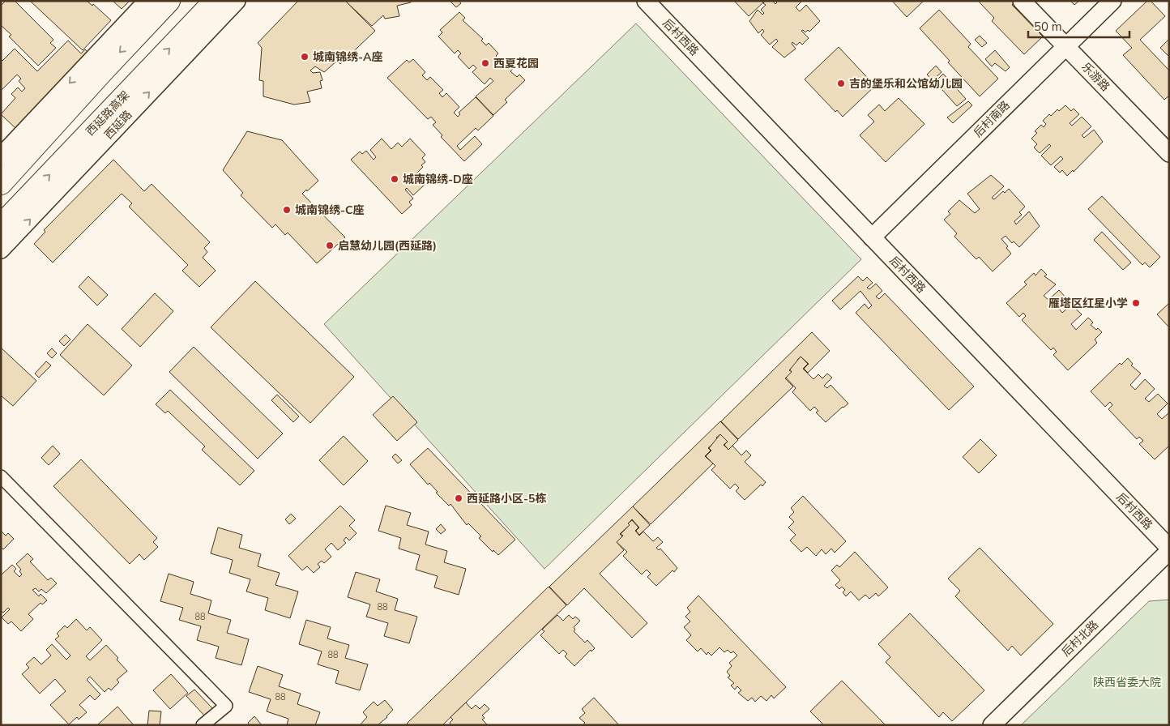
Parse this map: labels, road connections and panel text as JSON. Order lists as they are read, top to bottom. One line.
{"streets":{"highway":["西延路高架"],"street":["后村西路","乐游路","后村南路","西延路","后村北路"]},"crossings":[["后村西路","后村南路"],["乐游路","后村南路"]],"parks":["陕西省委大院"],"places":["城南锦绣-A座","西夏花园","吉的堡乐和公馆幼儿园","城南锦绣-D座","城南锦绣-C座","启慧幼儿园(西延路)","雁塔区红星小学","西延路小区-5栋"],"house_numbers":["88","88","88","88"],"scale_bar":"50 m"}
